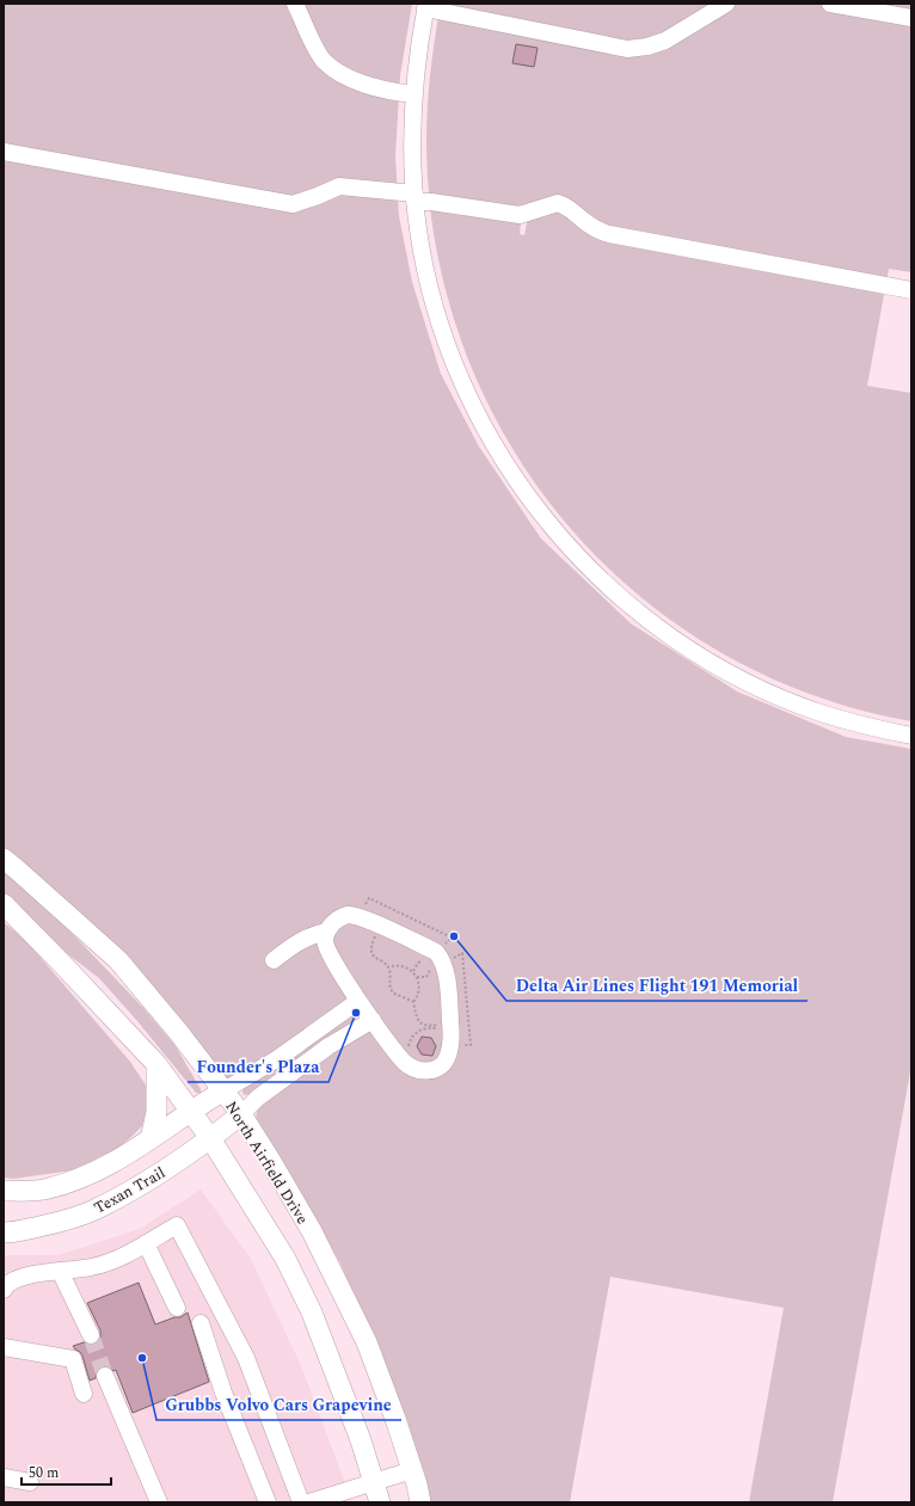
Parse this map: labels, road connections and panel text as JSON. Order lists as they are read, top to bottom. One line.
{"streets":{"main road":["North Airfield Drive","Texan Trail"]},"crossings":[["North Airfield Drive","Texan Trail"]],"places":["Delta Air Lines Flight 191 Memorial","Founder's Plaza","Grubbs Volvo Cars Grapevine"],"scale_bar":"50 m"}
